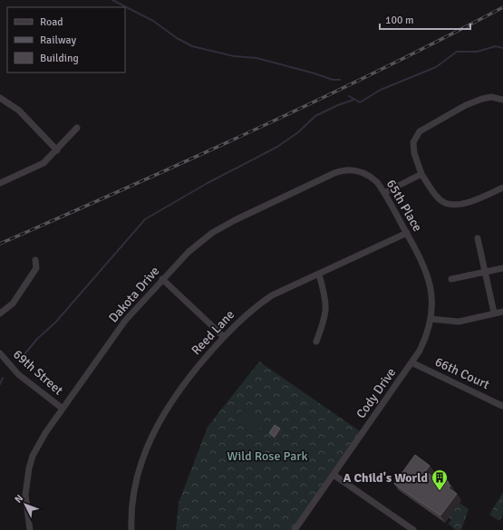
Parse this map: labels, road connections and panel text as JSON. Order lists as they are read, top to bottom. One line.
{"streets":{"street":["65th Place","Dakota Drive","Reed Lane","69th Street","66th Court","Cody Drive"]},"crossings":[["65th Place","Dakota Drive"],["65th Place","Reed Lane"],["65th Place","Cody Drive"],["Dakota Drive","69th Street"],["66th Court","Cody Drive"]],"parks":["Wild Rose Park"],"places":{"building":["A Child's World"]},"legend":["Road","Railway","Building"],"scale_bar":"100 m","north":"top left"}
